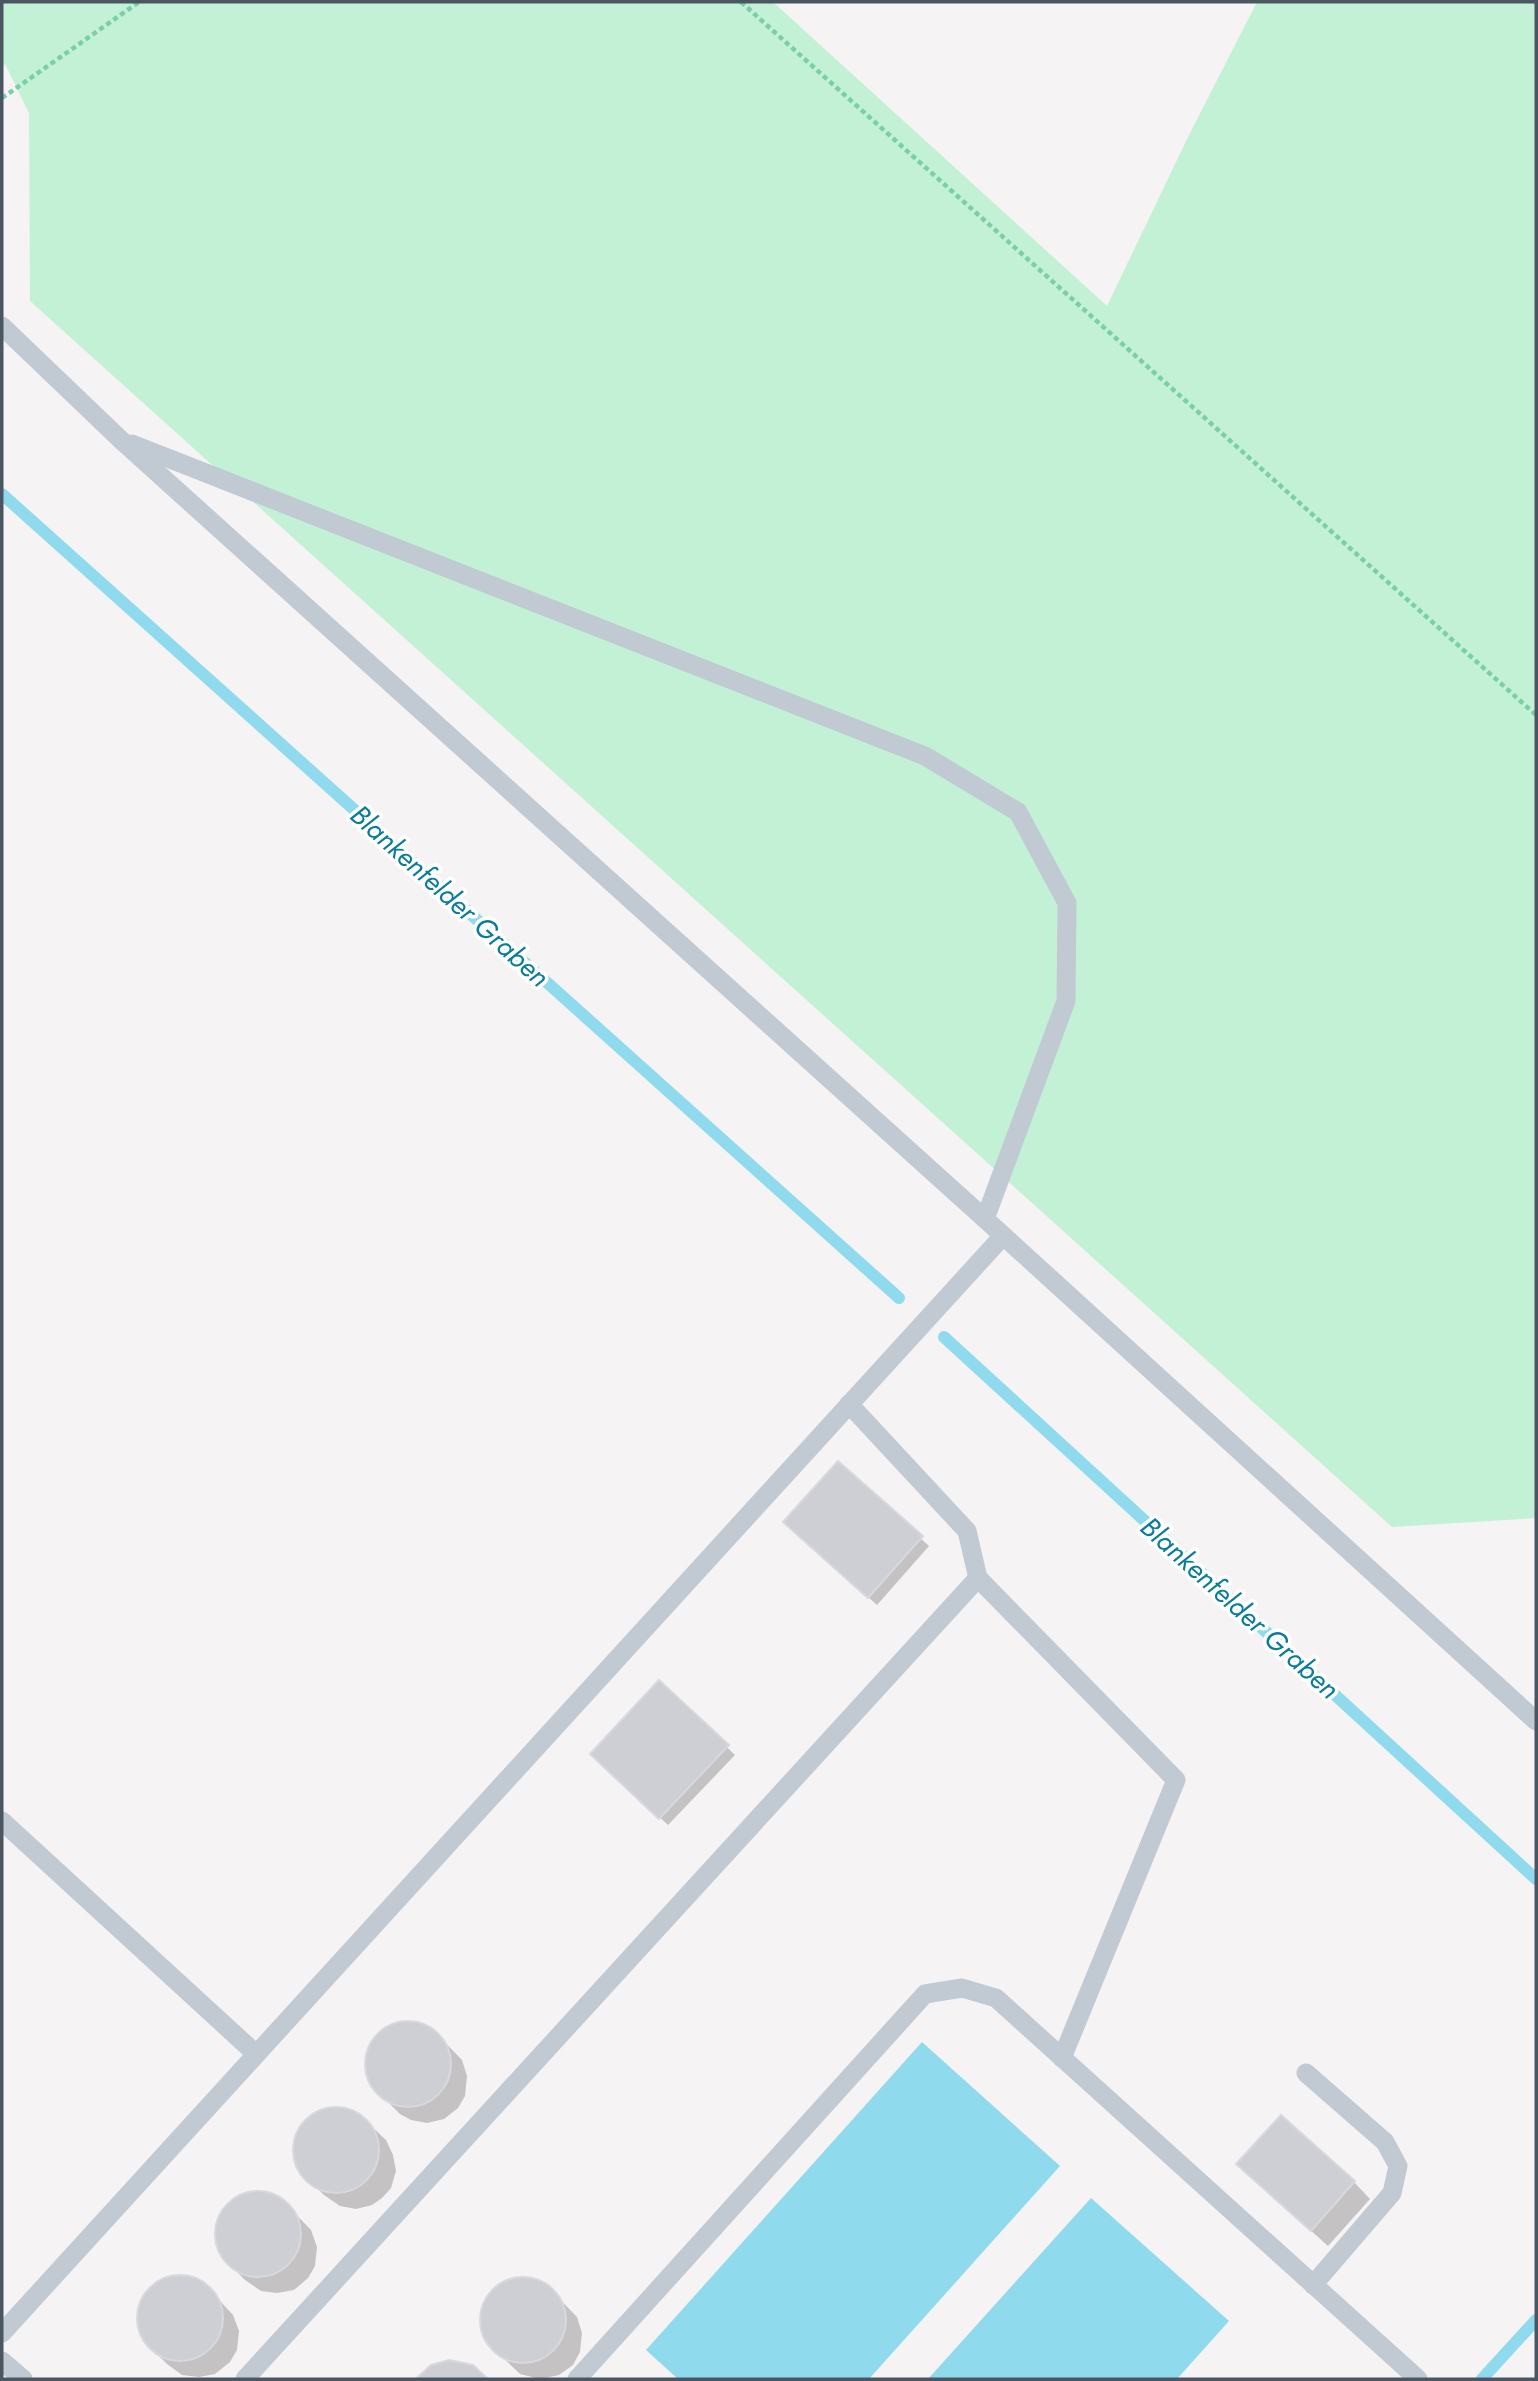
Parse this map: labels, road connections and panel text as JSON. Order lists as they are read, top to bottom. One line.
{"water":["Blankenfelder Graben"]}
